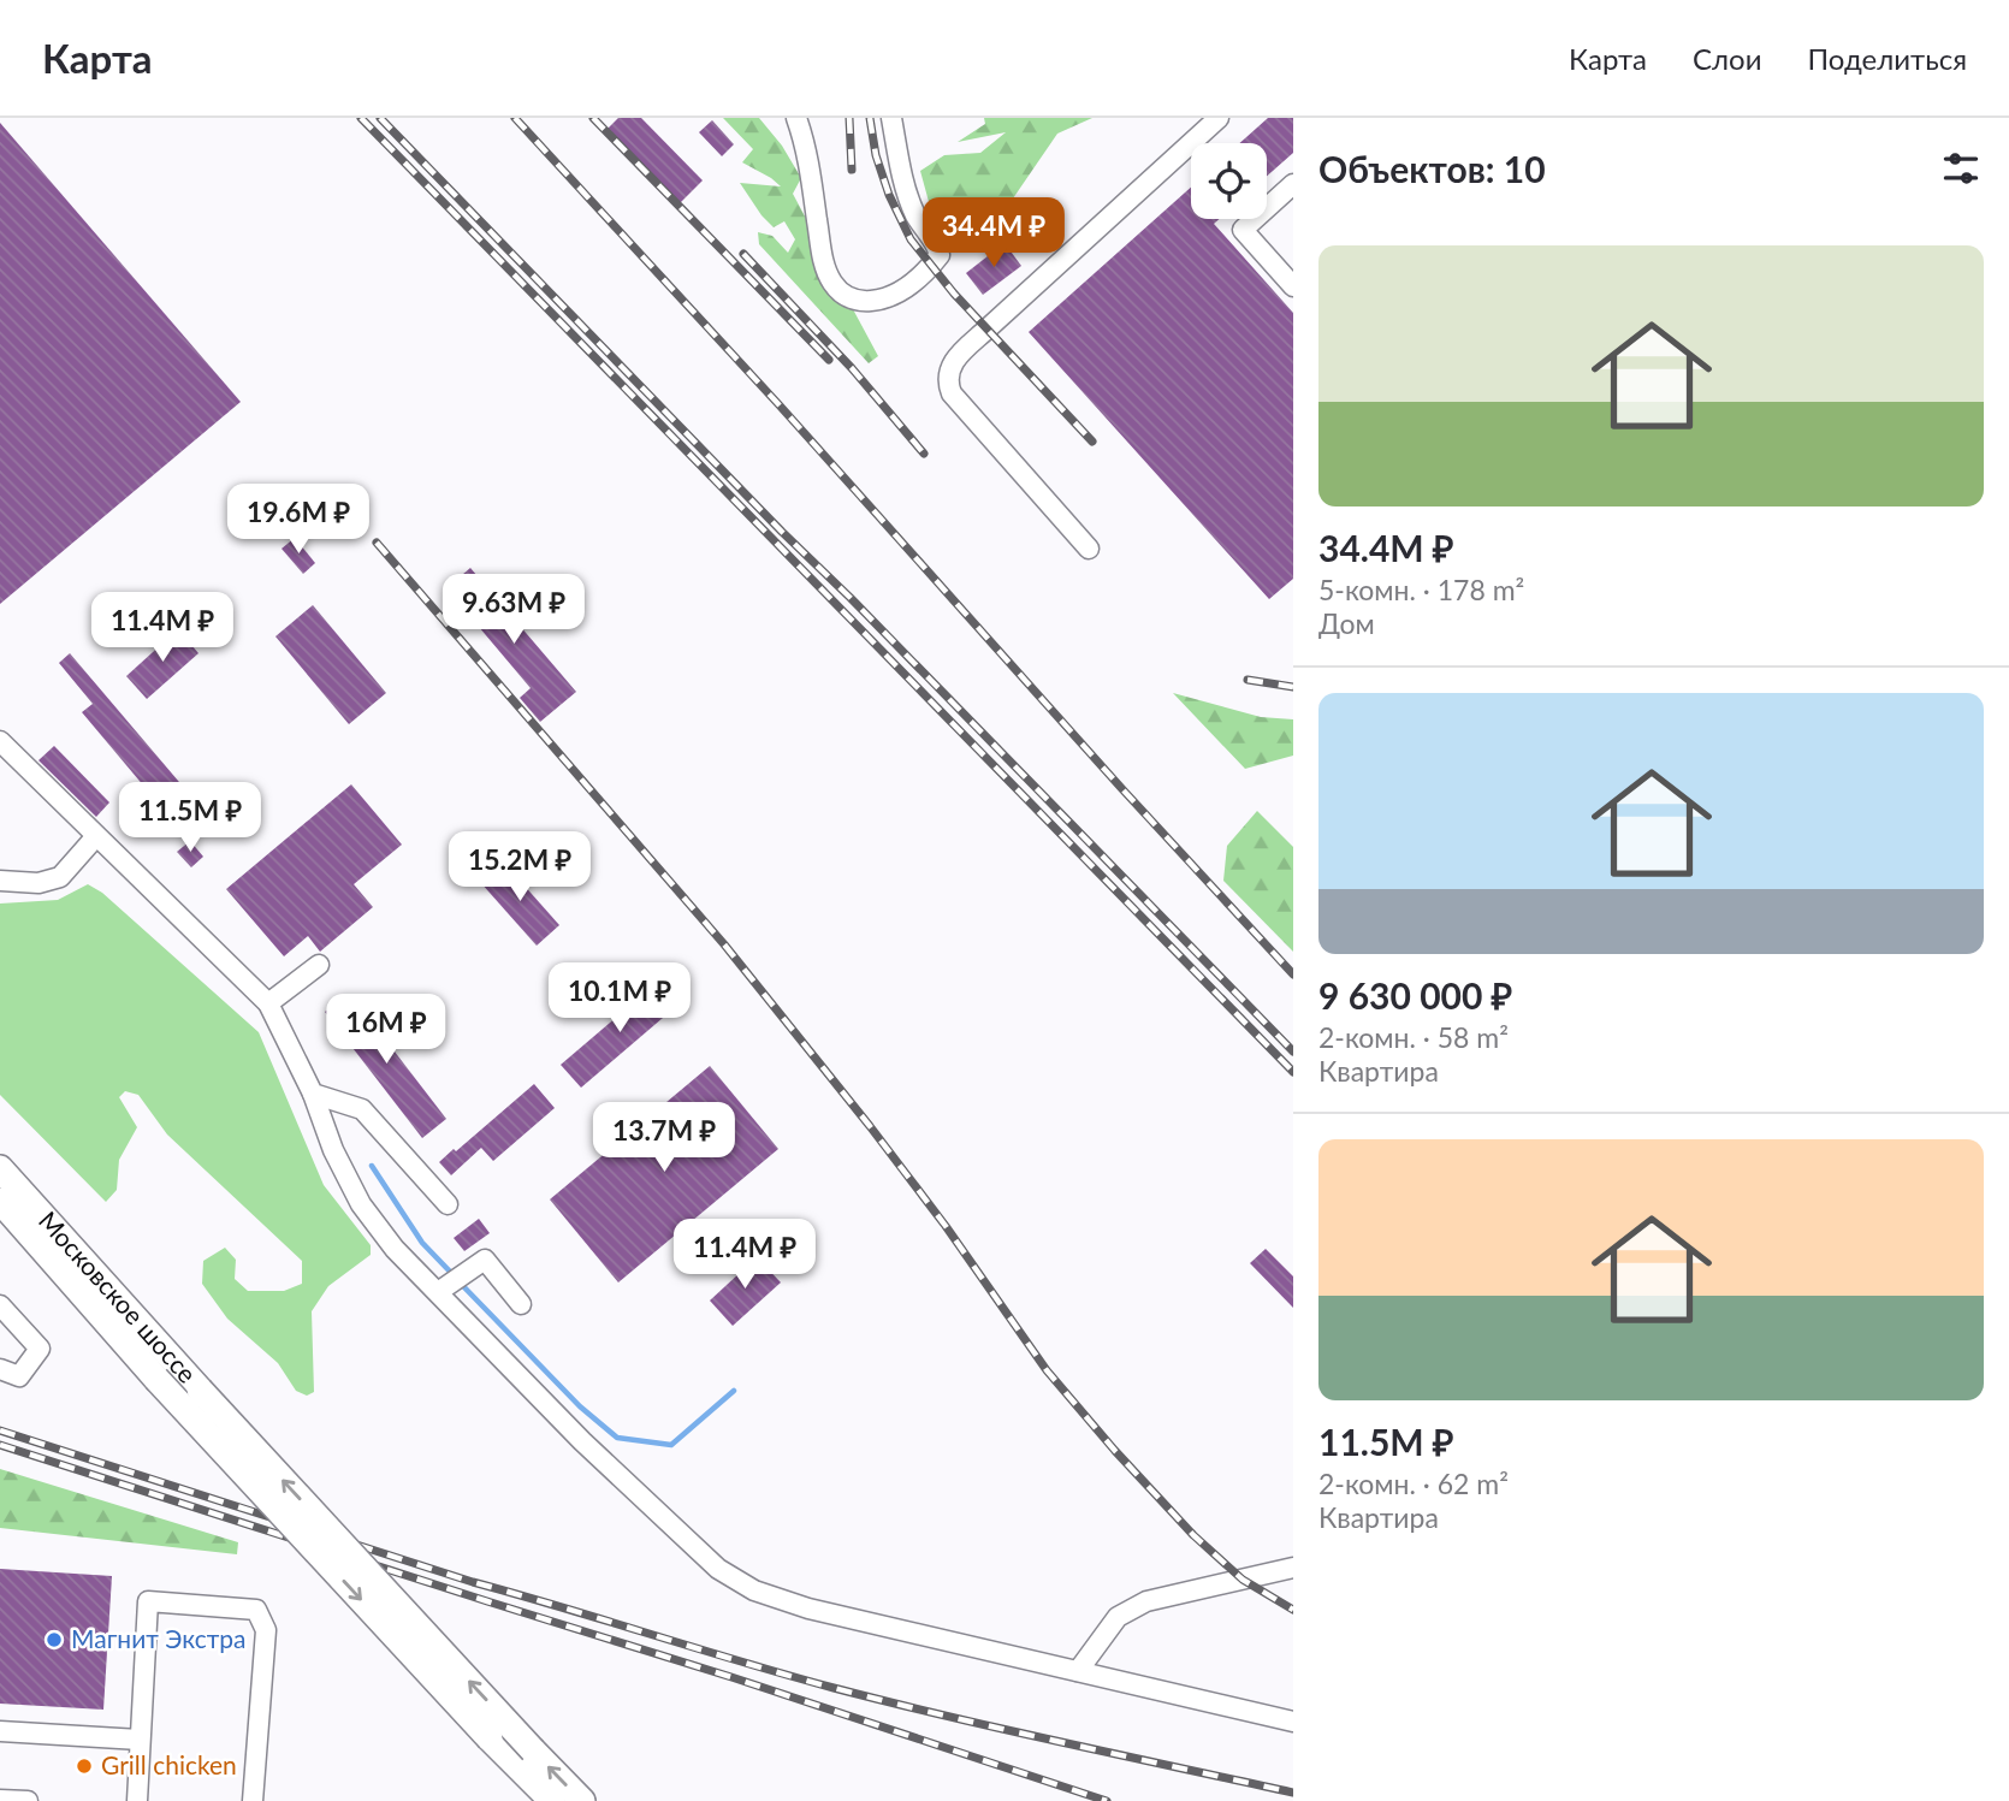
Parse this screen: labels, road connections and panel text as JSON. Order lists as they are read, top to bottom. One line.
{"streets":{"main road":["Московское шоссе"]},"places":["Магнит Экстра","Grill chicken"],"page":{"header":"Карта","nav":["Карта","Слои","Поделиться"],"heading":"Объектов: 10","price":["34.4M ₽","19.6M ₽","9.63M ₽","11.4M ₽","11.5M ₽","15.2M ₽","10.1M ₽","16M ₽","13.7M ₽","11.4M ₽"],"list":[{"name":"34.4M ₽","note":"5-комн. · 178 m² · Дом"},{"name":"9 630 000 ₽","note":"2-комн. · 58 m² · Квартира"},{"name":"11.5M ₽","note":"2-комн. · 62 m² · Квартира"}]}}
